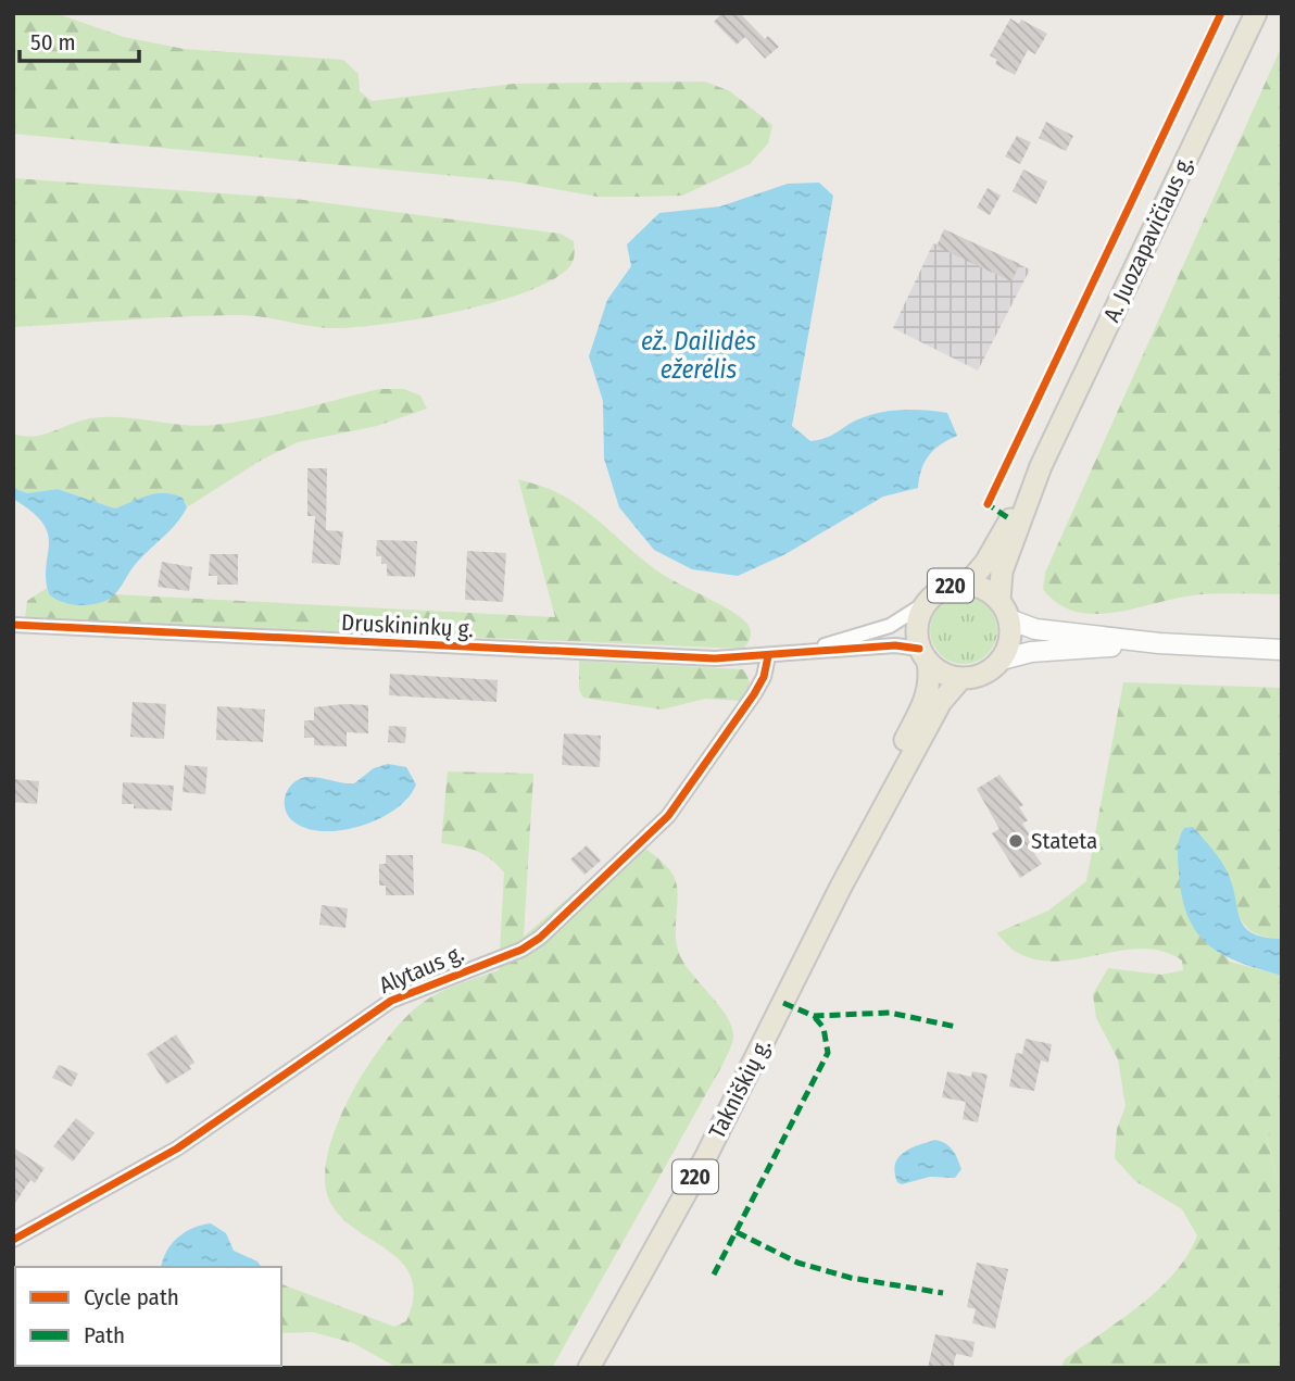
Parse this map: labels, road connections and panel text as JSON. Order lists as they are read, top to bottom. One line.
{"streets":{"main road":["A. Juozapavičiaus g.","220","Takniškių g."],"street":["Druskininkų g.","Alytaus g."]},"crossings":[["A. Juozapavičiaus g.","220"],["220","Takniškių g."],["Druskininkų g.","Alytaus g."]],"water":["ež. Dailidės ežerėlis"],"places":["Stateta"],"legend":["Cycle path","Path"],"scale_bar":"50 m"}
